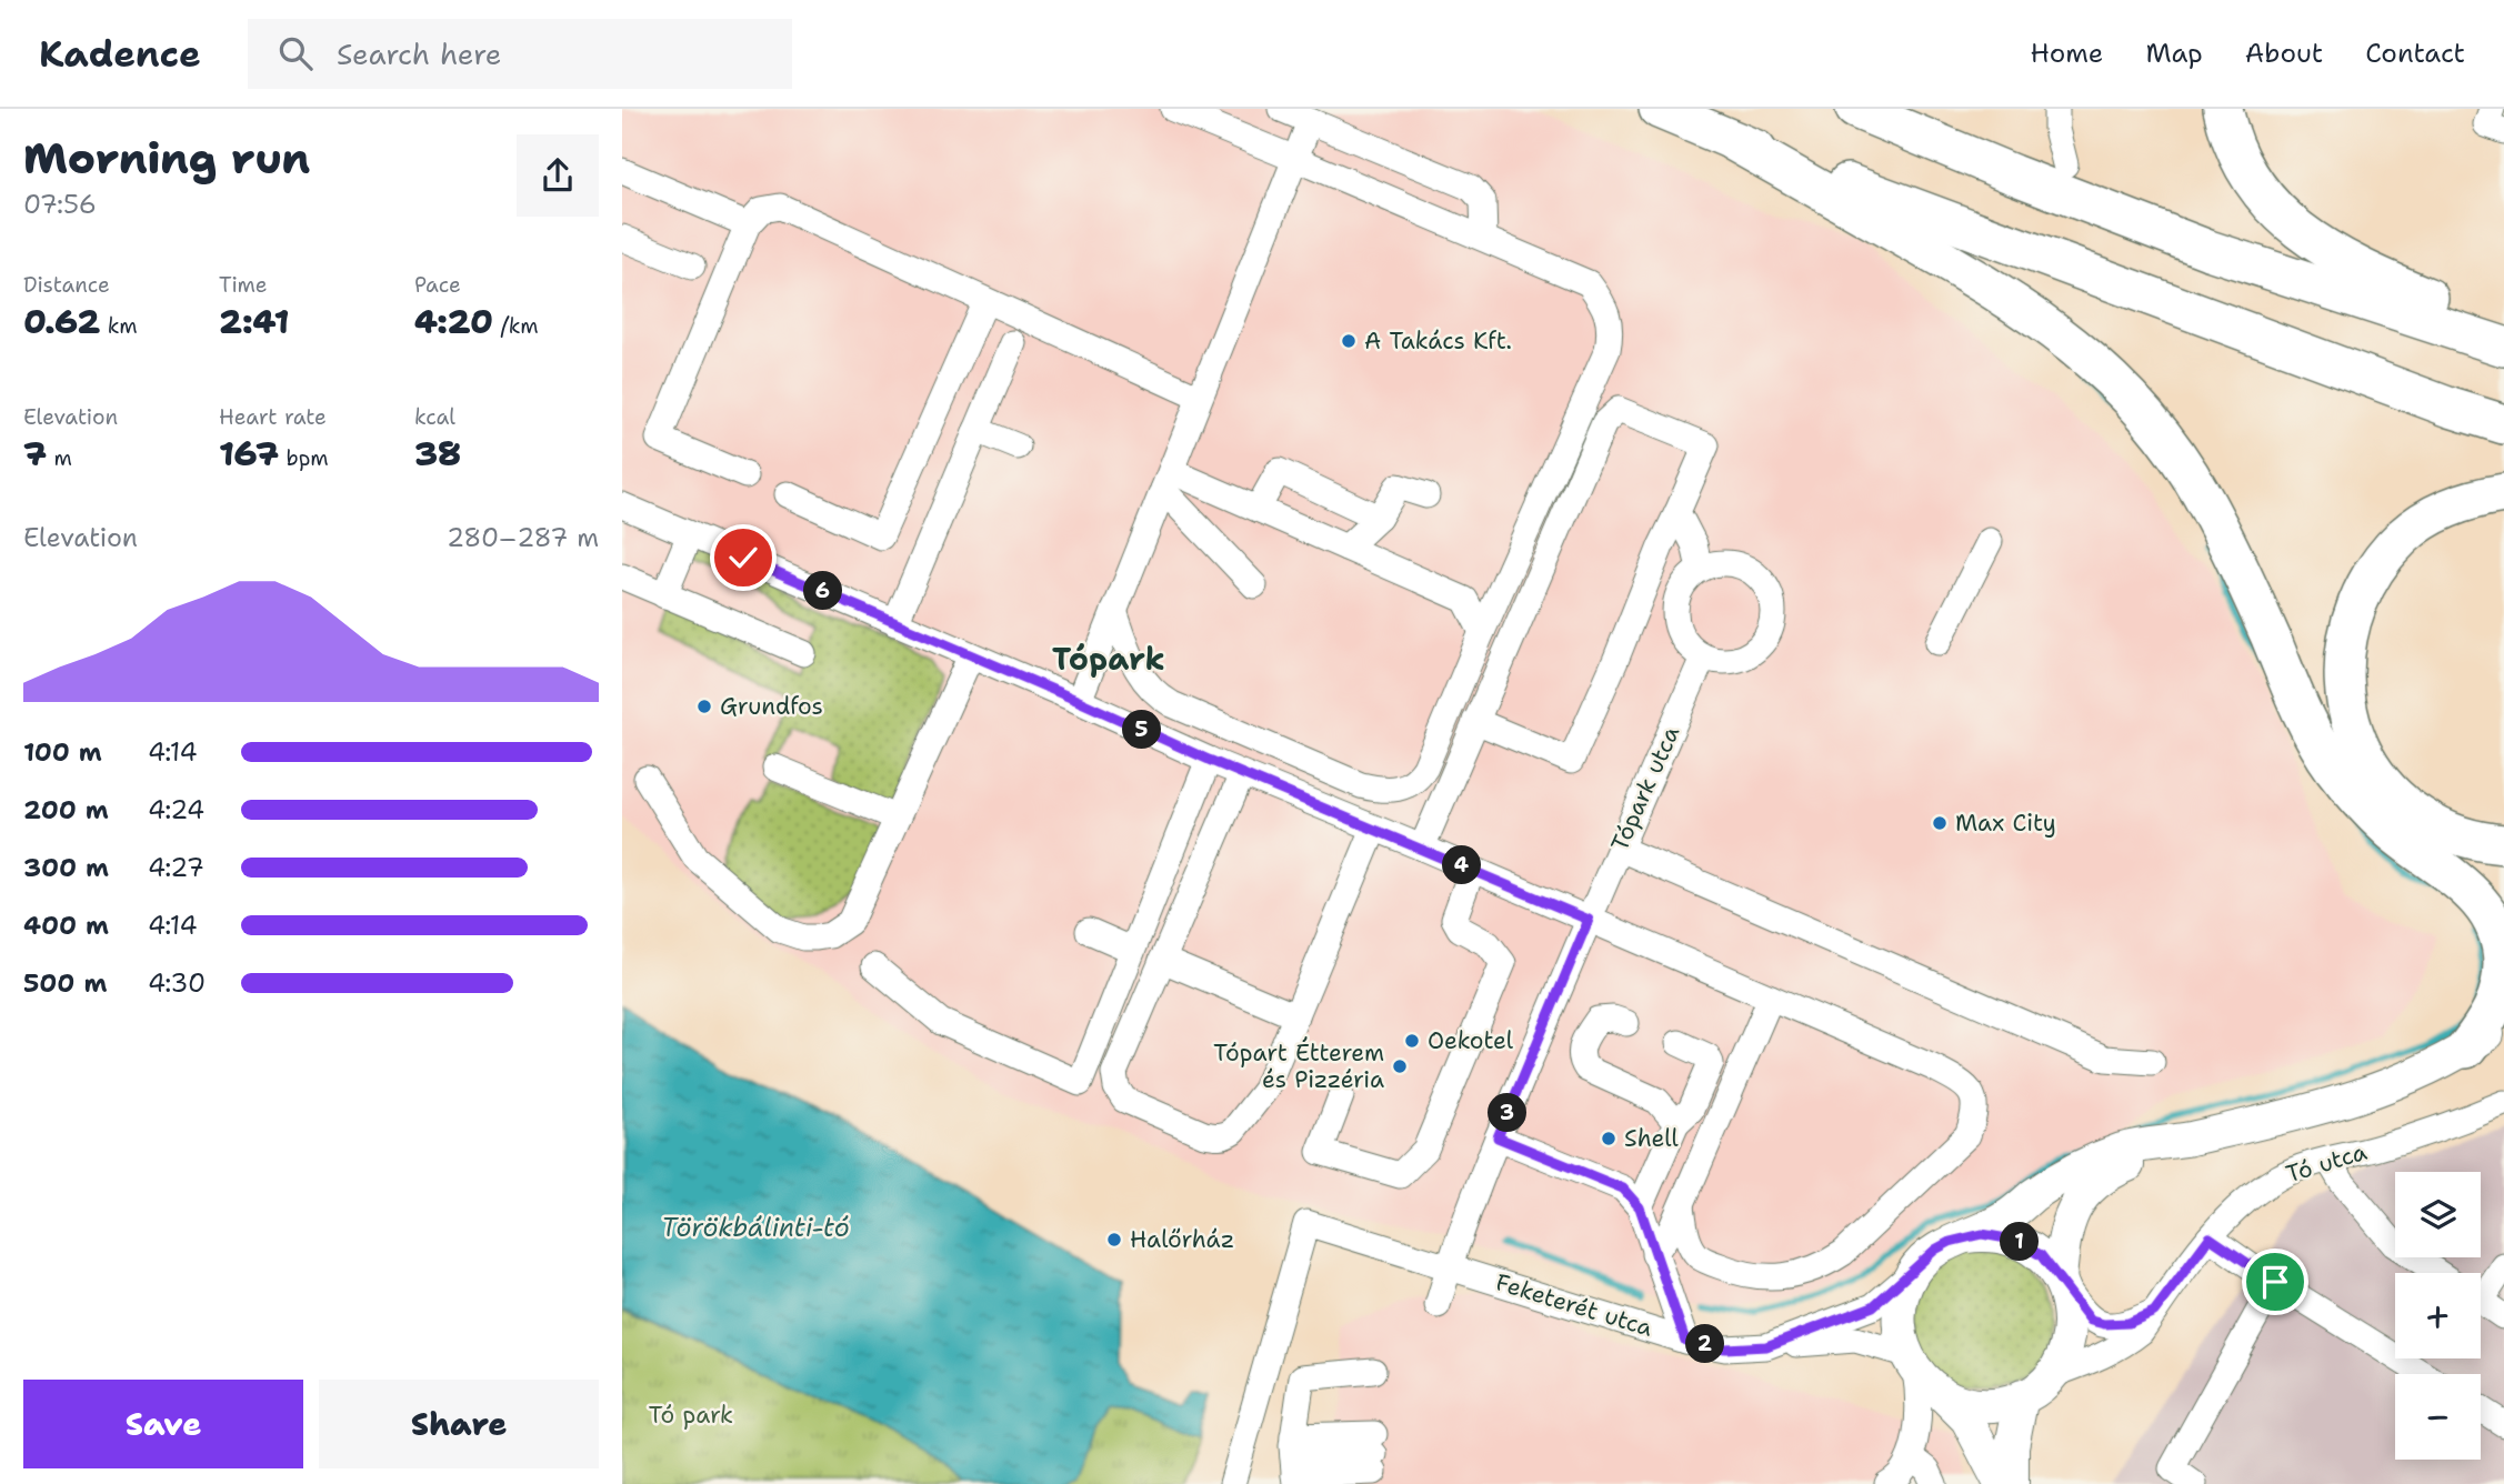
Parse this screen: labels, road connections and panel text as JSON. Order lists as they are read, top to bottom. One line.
{"streets":{"street":["Tópark utca","Tó utca","Feketerét utca"]},"crossings":[["Tópark utca","Feketerét utca"],["Tó utca","Feketerét utca"]],"districts":["Tópark"],"water":["Törökbálinti-tó"],"parks":["Tó park"],"places":["A Takács Kft.","Grundfos","Max City","Oekotel","Tópart Étterem és Pizzéria","Shell","Halőrház"],"page":{"header":"Kadence","search":"Search here","nav":["Home","Map","About","Contact"],"heading":["Morning run","07:56"],"stats":[["Distance","0.62 km"],["Time","2:41"],["Pace","4:20 /km"],["Elevation","7 m"],["Heart rate","167 bpm"],["kcal","38"]],"chart":["Elevation","280–287 m"],"pins":["6","5","4","3","1","2"],"list":[{"name":"100 m","note":"4:14"},{"name":"200 m","note":"4:24"},{"name":"300 m","note":"4:27"},{"name":"400 m","note":"4:14"},{"name":"500 m","note":"4:30"}],"map_buttons":["+","−"],"buttons":["Save","Share"]}}
